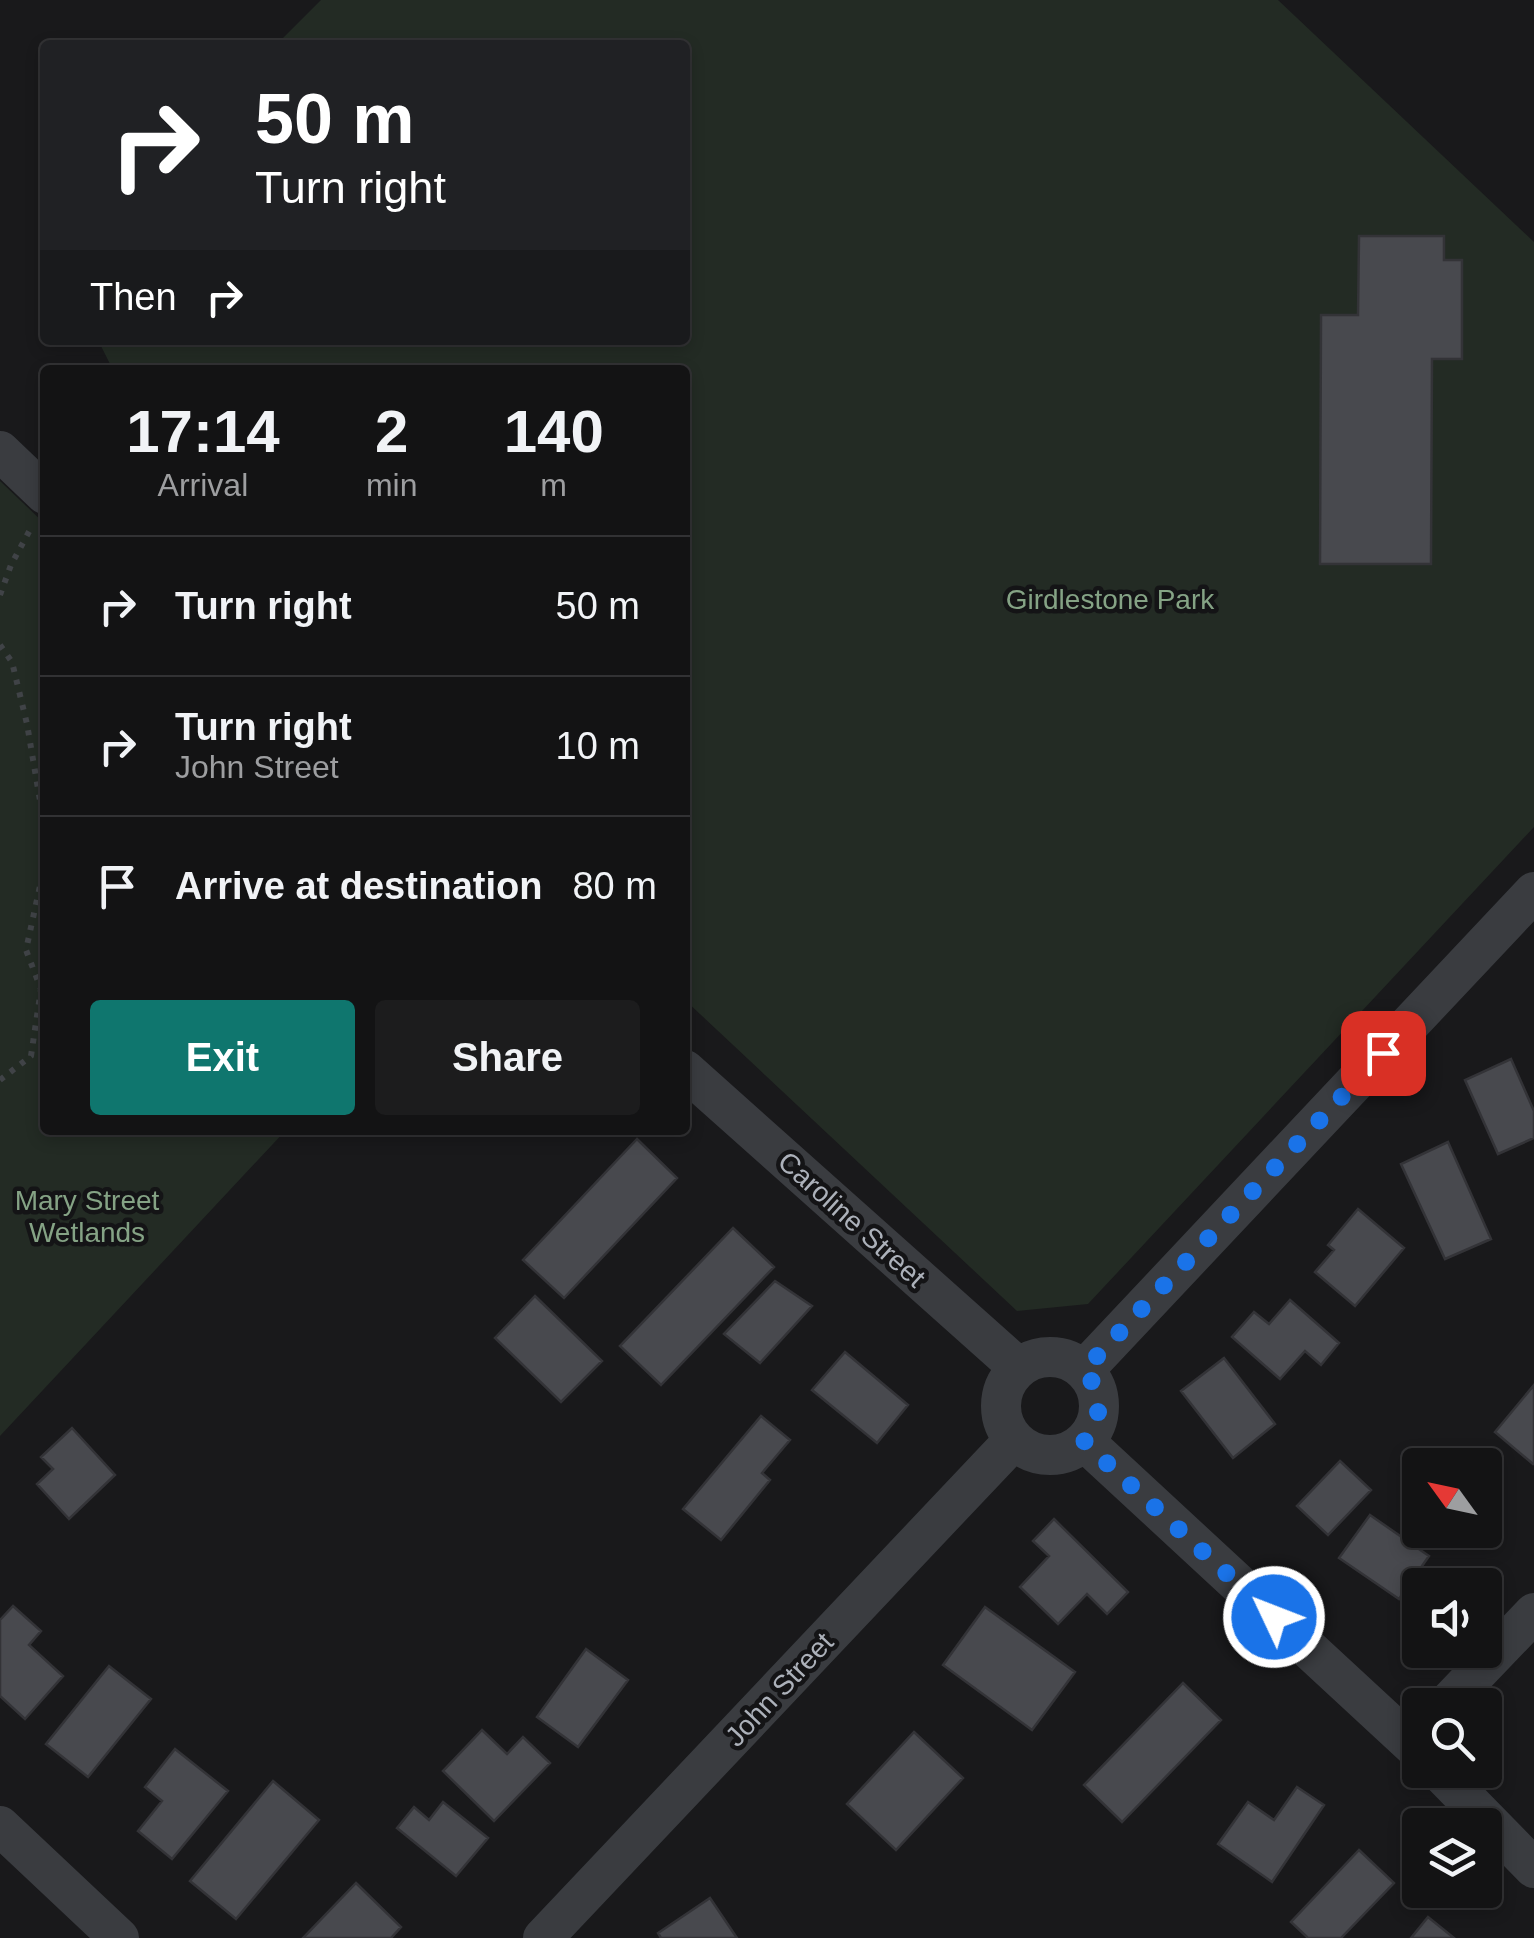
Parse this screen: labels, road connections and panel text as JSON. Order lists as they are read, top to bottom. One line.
{"streets":{"street":["Caroline Street","John Street"]},"crossings":[["Caroline Street","John Street"]],"parks":["Girdlestone Park","Mary Street Wetlands"],"north":"top left","page":{"turn":["50 m","Turn right"],"then":"Then","eta":["17:14","Arrival","2","min","140","m"],"list":[{"name":"Turn right","value":"50 m"},{"name":"Turn right","note":"John Street","value":"10 m"},{"name":"Arrive at destination","value":"80 m"}],"buttons":["Exit","Share"]}}
